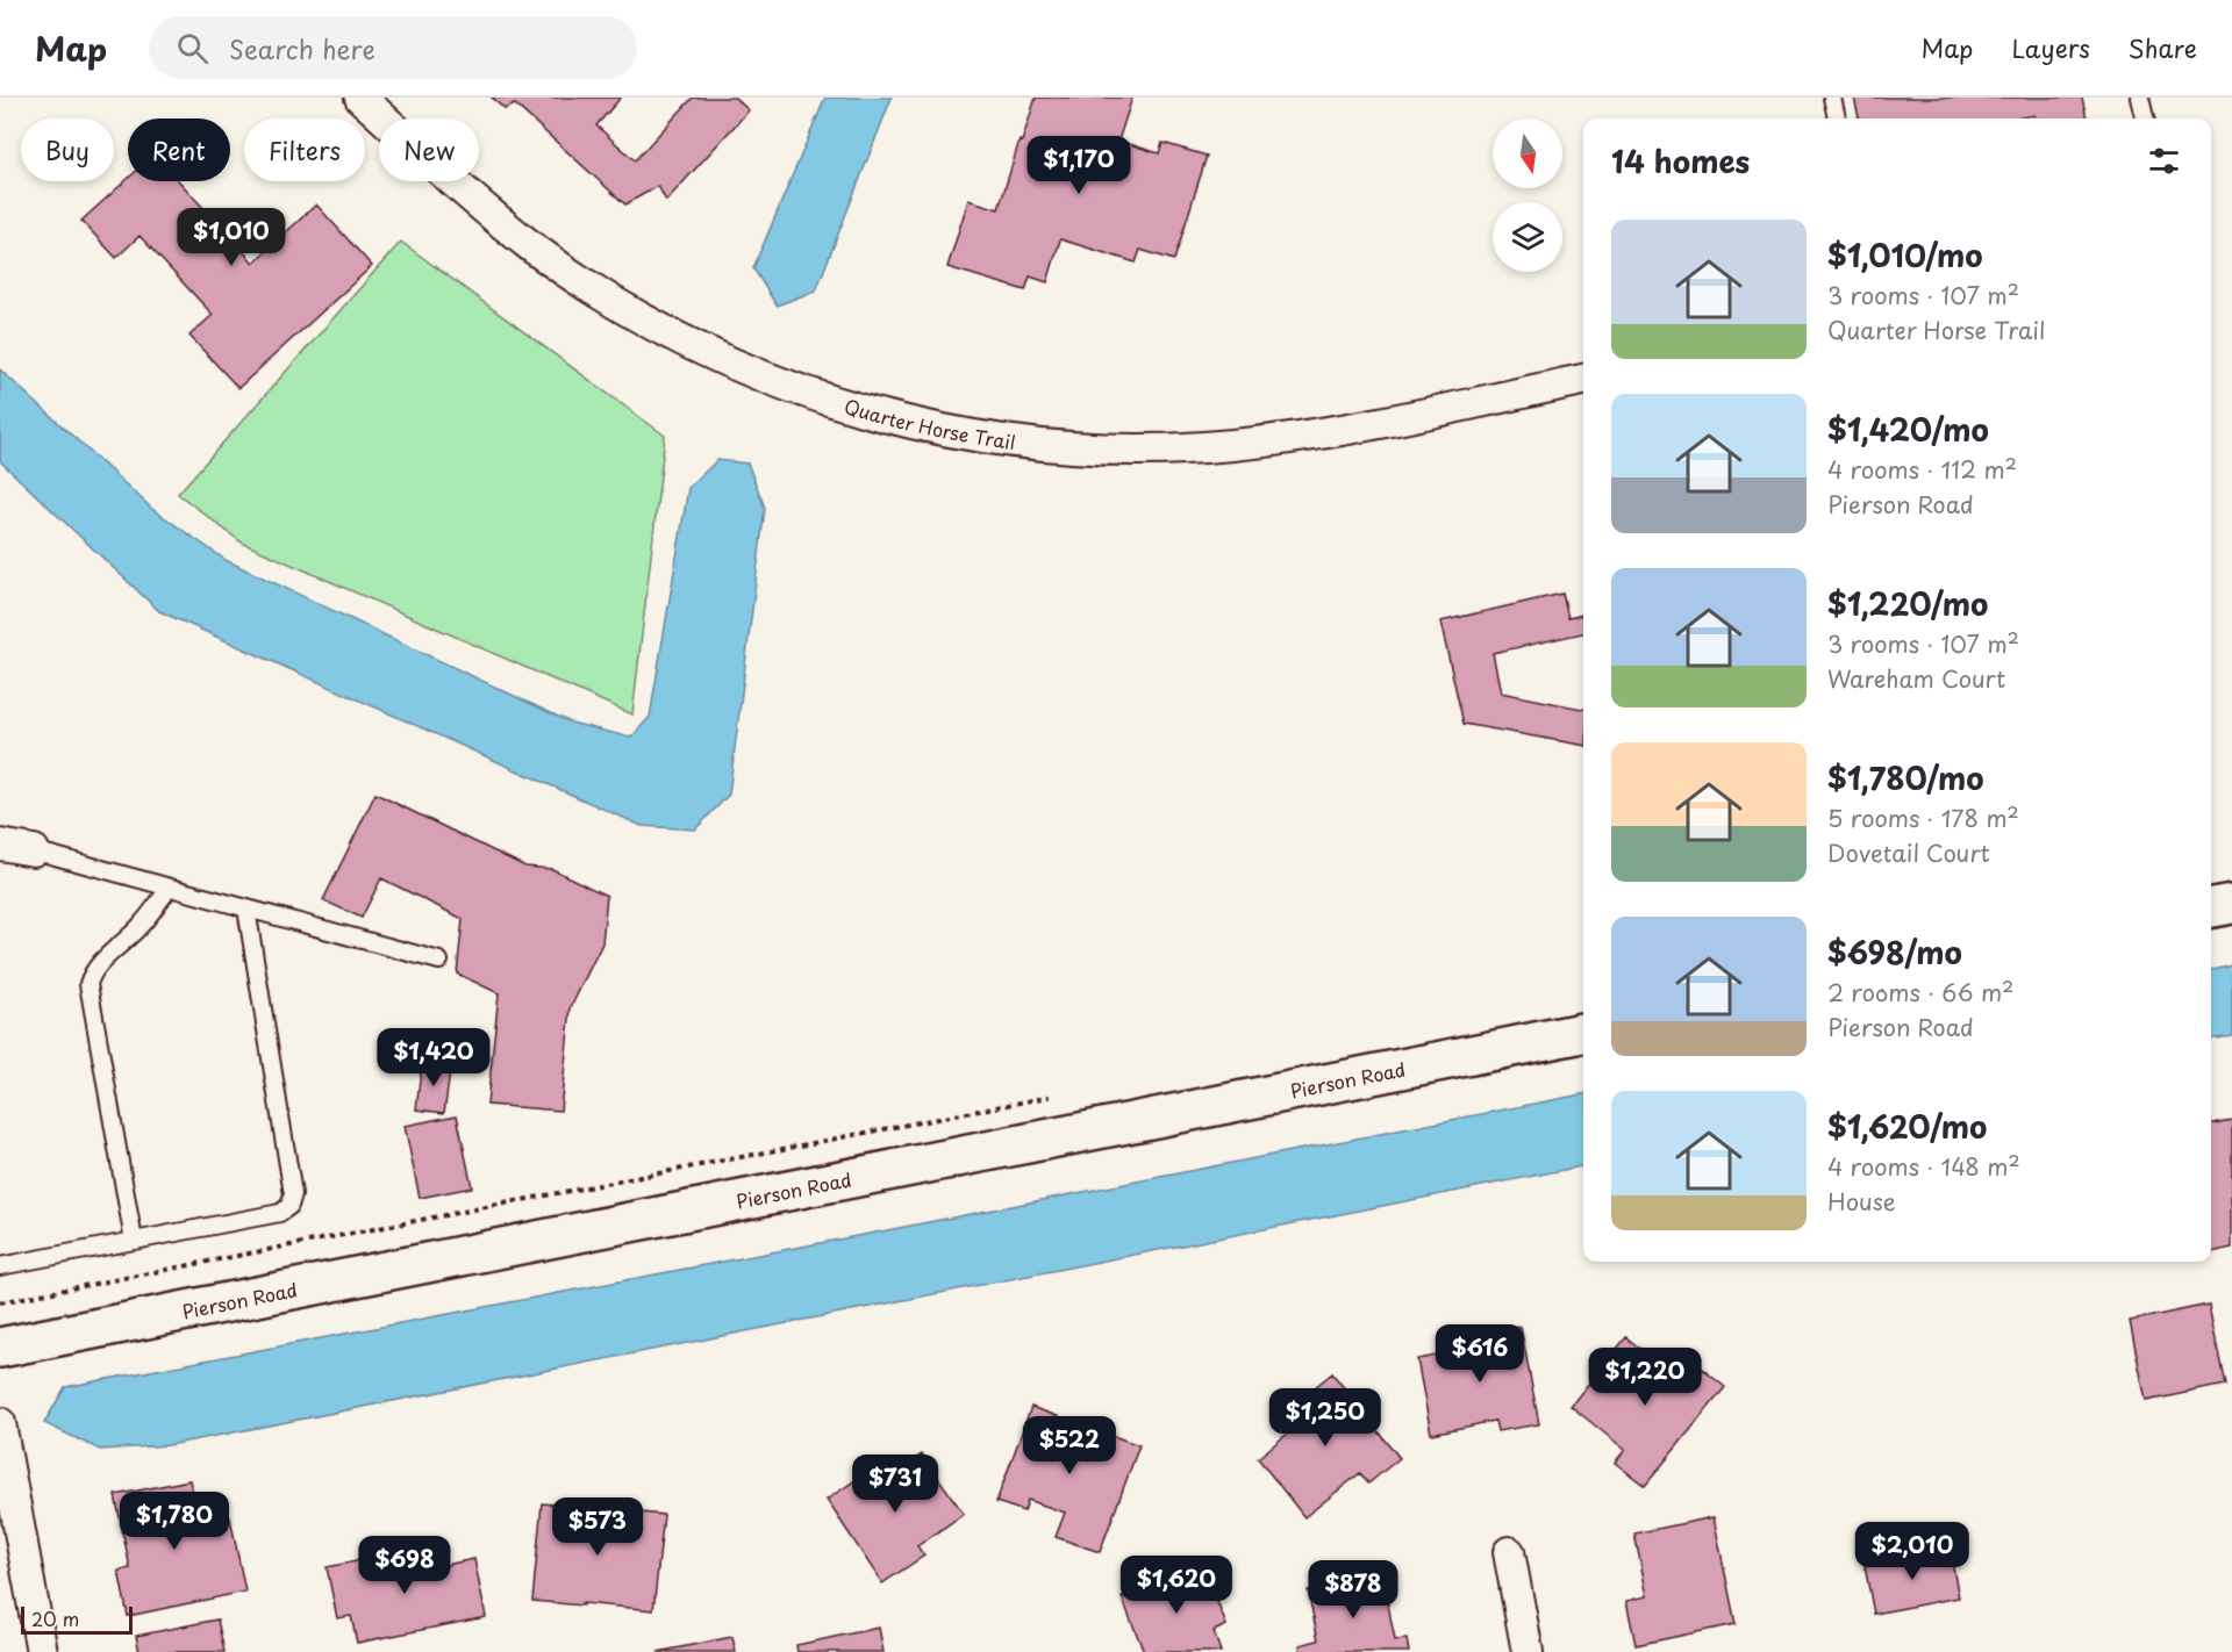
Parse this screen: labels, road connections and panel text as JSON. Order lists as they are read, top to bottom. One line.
{"streets":{"street":["Quarter Horse Trail","Pierson Road"]},"scale_bar":"20 m","north":"bottom","page":{"header":"Map","search":"Search here","nav":["Map","Layers","Share"],"chip":["Buy","Rent","Filters","New"],"heading":"14 homes","price":["$1,170","$1,010","$1,420","$616","$1,220","$1,250","$522","$731","$1,780","$573","$2,010","$698","$1,620","$878"],"list":[{"name":"$1,010/mo","note":"3 rooms · 107 m² · Quarter Horse Trail"},{"name":"$1,420/mo","note":"4 rooms · 112 m² · Pierson Road"},{"name":"$1,220/mo","note":"3 rooms · 107 m² · Wareham Court"},{"name":"$1,780/mo","note":"5 rooms · 178 m² · Dovetail Court"},{"name":"$698/mo","note":"2 rooms · 66 m² · Pierson Road"},{"name":"$1,620/mo","note":"4 rooms · 148 m² · House"}],"scale":"20 m"}}
